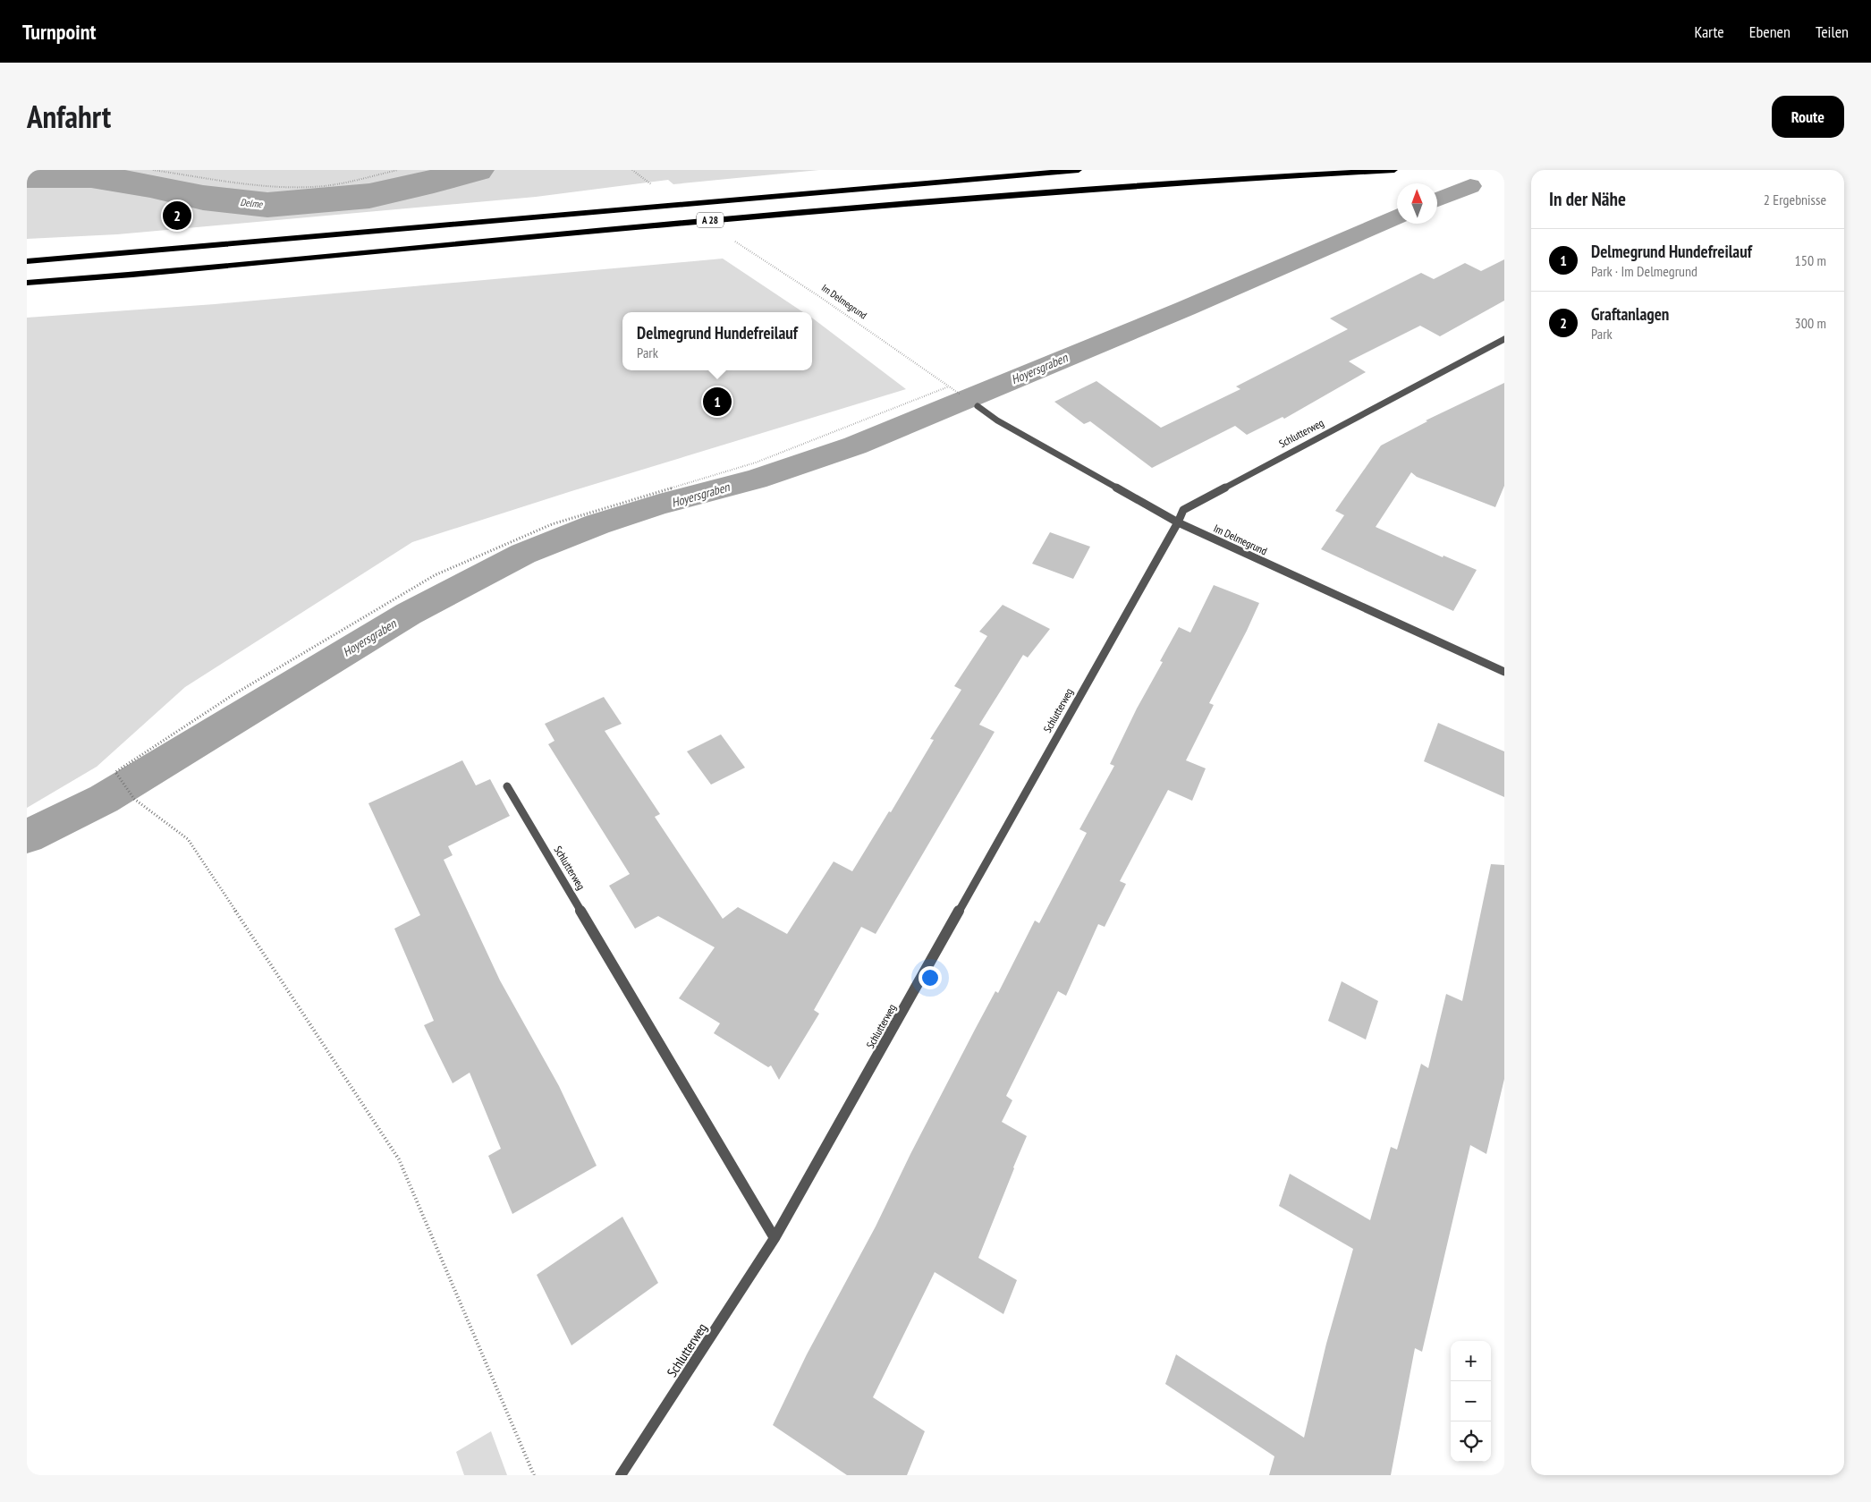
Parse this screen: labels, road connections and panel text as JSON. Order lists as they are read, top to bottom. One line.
{"streets":{"highway":["A 28"],"street":["Im Delmegrund","Schlutterweg"]},"crossings":[["Im Delmegrund","Schlutterweg"]],"water":["Delme","Hoyersgraben"],"north":"top","page":{"header":"Turnpoint","nav":["Karte","Ebenen","Teilen"],"title":"Anfahrt","buttons":"Route","heading":["In der Nähe","2 Ergebnisse"],"pins":["2","1"],"list":[{"mark":"1","name":"Delmegrund Hundefreilauf","note":"Park · Im Delmegrund","value":"150 m"},{"mark":"2","name":"Graftanlagen","note":"Park","value":"300 m"}],"popup":["Delmegrund Hundefreilauf","Park"],"map_buttons":["+","−"]}}
